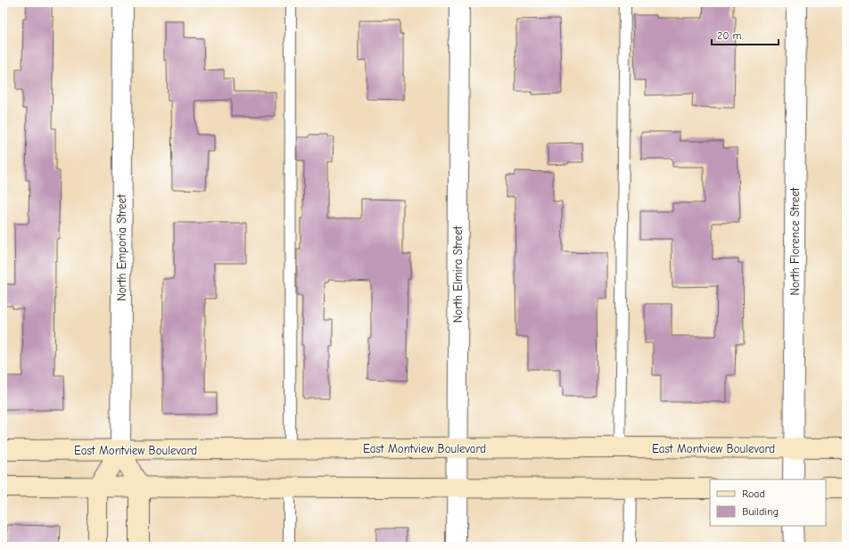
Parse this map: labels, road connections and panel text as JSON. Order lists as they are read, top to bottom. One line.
{"streets":{"main road":["North Emporia Street","East Montview Boulevard"],"street":["North Florence Street","North Elmira Street"]},"crossings":[["North Florence Street","East Montview Boulevard"],["North Emporia Street","East Montview Boulevard"],["North Elmira Street","East Montview Boulevard"]],"legend":["Road","Building"],"scale_bar":"20 m"}
